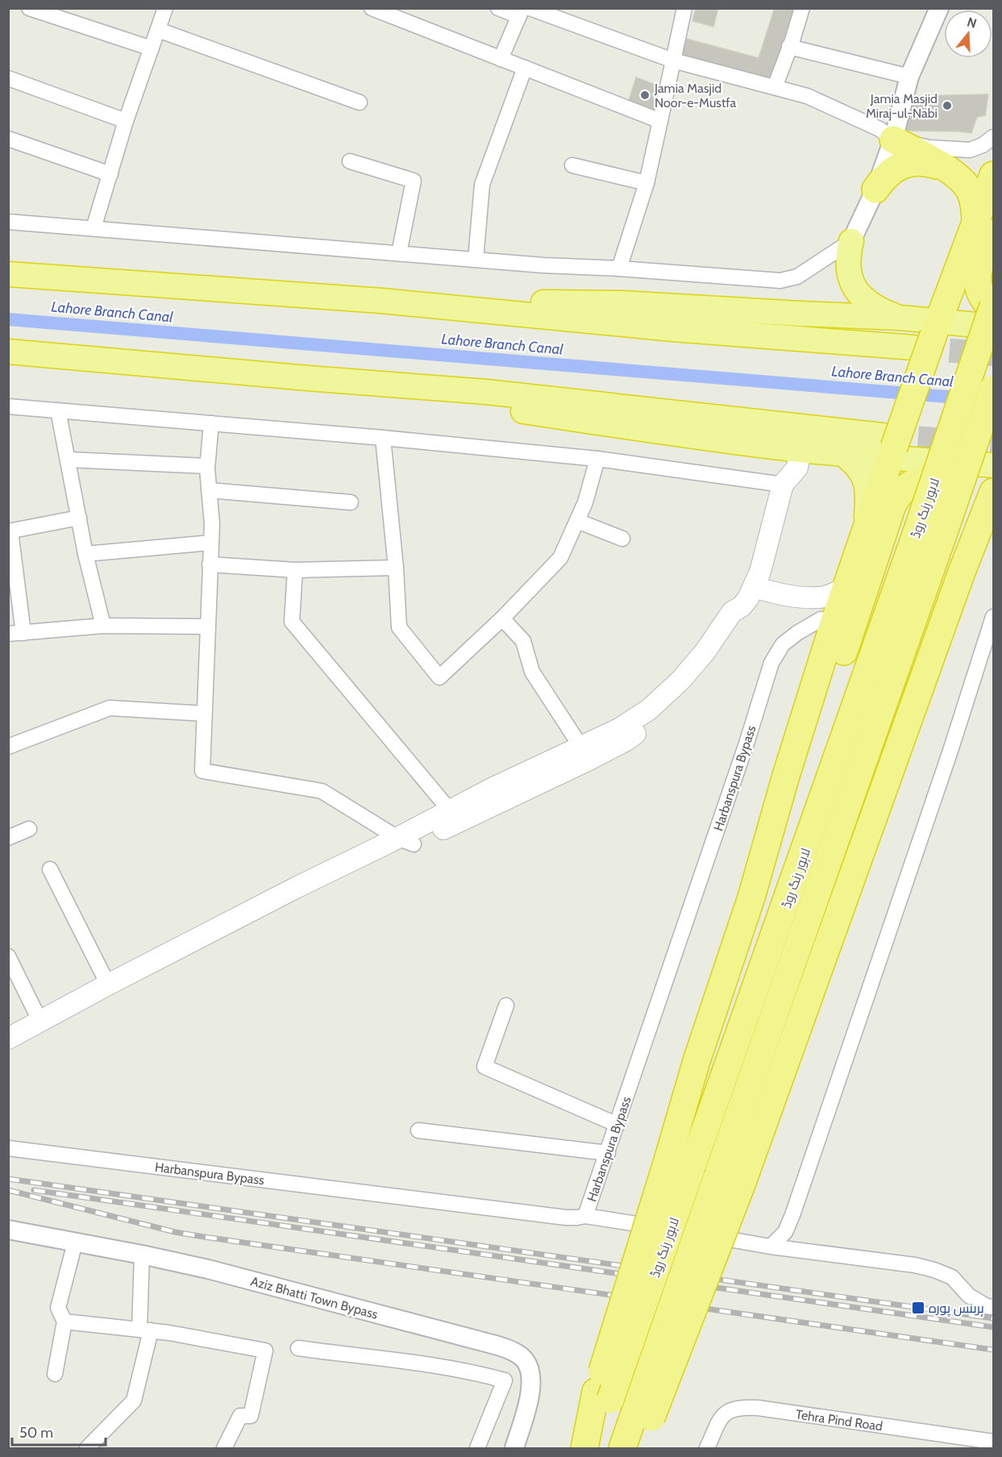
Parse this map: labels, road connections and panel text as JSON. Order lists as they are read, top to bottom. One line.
{"streets":{"highway":["لاہور رنگ روڈ"],"street":["Harbanspura Bypass","Aziz Bhatti Town Bypass","Tehra Pind Road"]},"water":["Lahore Branch Canal"],"places":{"other":["Jamia Masjid Noor-e-Mustfa","Jamia Masjid Miraj-ul-Nabi"],"transit":["ہربنس پورہ"]},"scale_bar":"50 m","north":"top"}
